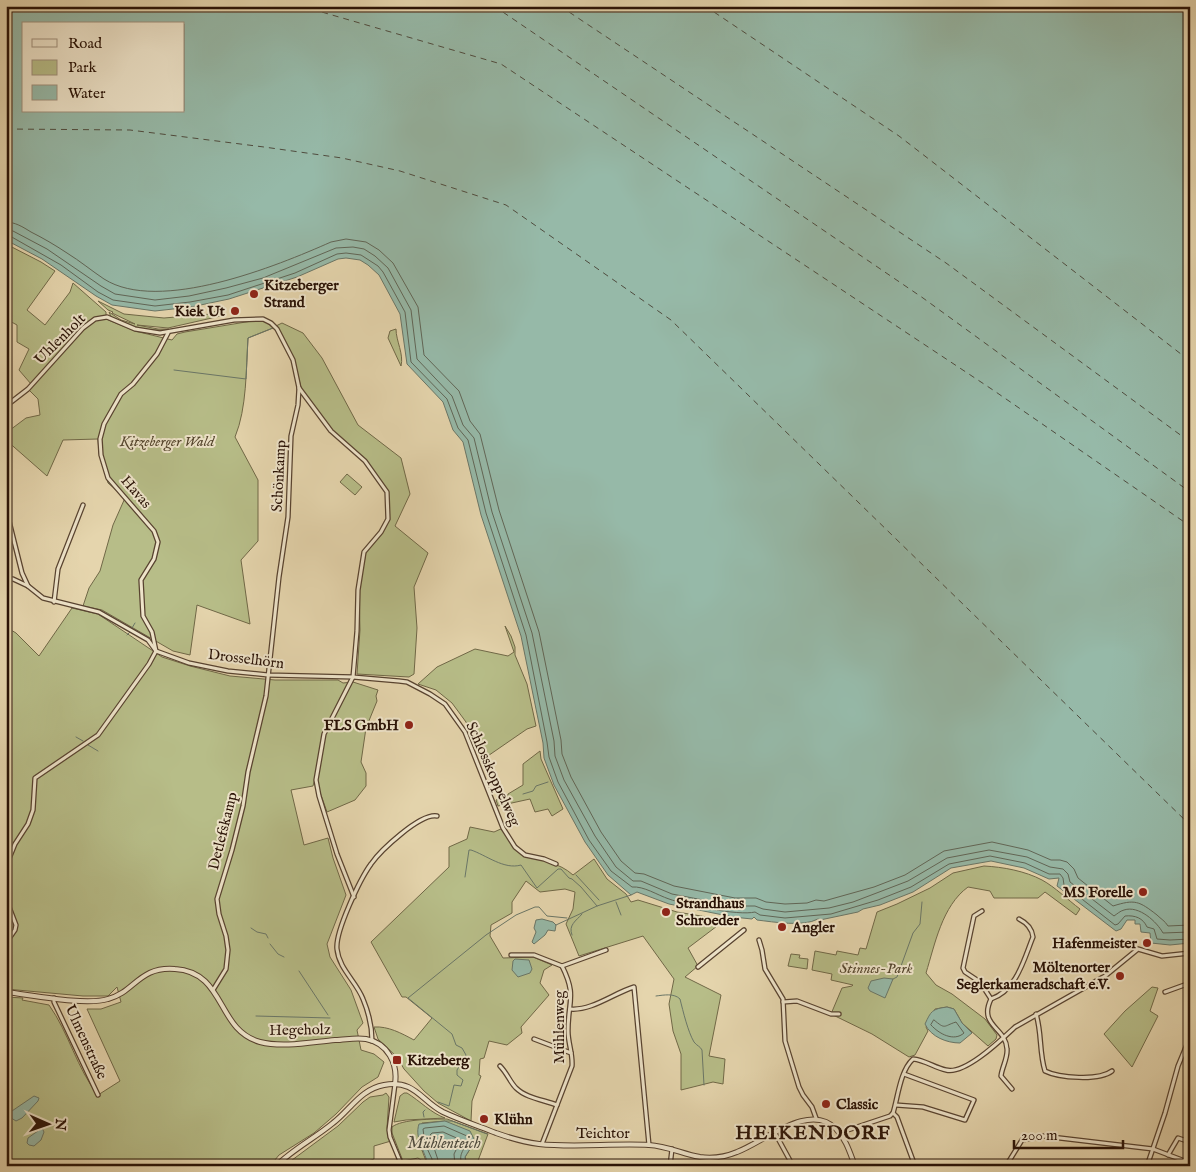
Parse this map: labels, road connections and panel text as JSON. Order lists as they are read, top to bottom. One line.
{"streets":{"street":["Uhlenholt","Schönkamp","Havas","Drosselhörn","Schlosskoppelweg","Detlefskamp","Mühlenweg","Hegeholz","Ulmenstraße","Teichtor"]},"crossings":[["Uhlenholt","Schönkamp"],["Uhlenholt","Havas"],["Schönkamp","Drosselhörn"],["Schönkamp","Detlefskamp"],["Havas","Drosselhörn"],["Drosselhörn","Schlosskoppelweg"],["Drosselhörn","Detlefskamp"],["Detlefskamp","Hegeholz"],["Mühlenweg","Teichtor"],["Hegeholz","Ulmenstraße"]],"districts":["HEIKENDORF"],"water":["Mühlenteich"],"parks":["Kitzeberger Wald","Stinnes-Park"],"places":{"other":["Kitzeberger Strand","Kiek Ut","FLS GmbH","MS Forelle","Strandhaus Schroeder","Angler","Hafenmeister","Möltenorter Seglerkameradschaft e.V.","Classic","Klühn"],"transit":["Kitzeberg"]},"legend":["Road","Park","Water"],"scale_bar":"200 m","north":"right"}
